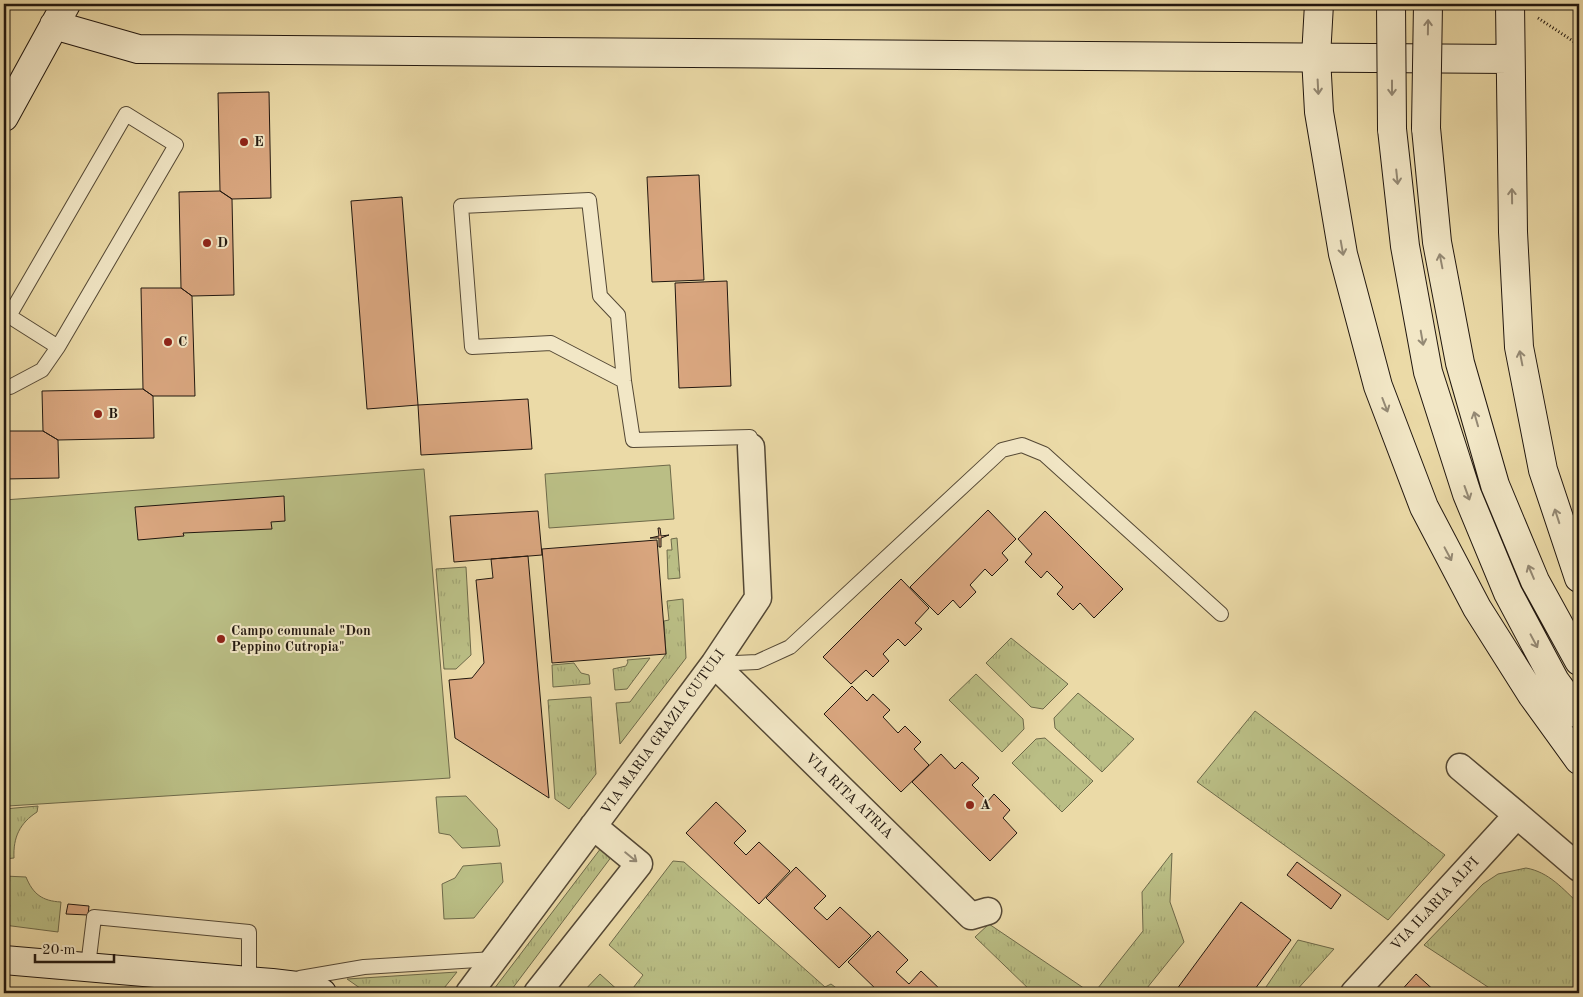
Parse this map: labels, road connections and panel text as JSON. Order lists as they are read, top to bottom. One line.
{"streets":{"street":["VIA MARIA GRAZIA CUTULI","VIA RITA ATRIA","VIA ILARIA ALPI"]},"crossings":[["VIA MARIA GRAZIA CUTULI","VIA RITA ATRIA"]],"places":["E","D","C","B","Campo comunale \"Don Peppino Cutropia\"","A"],"scale_bar":"20 m"}
